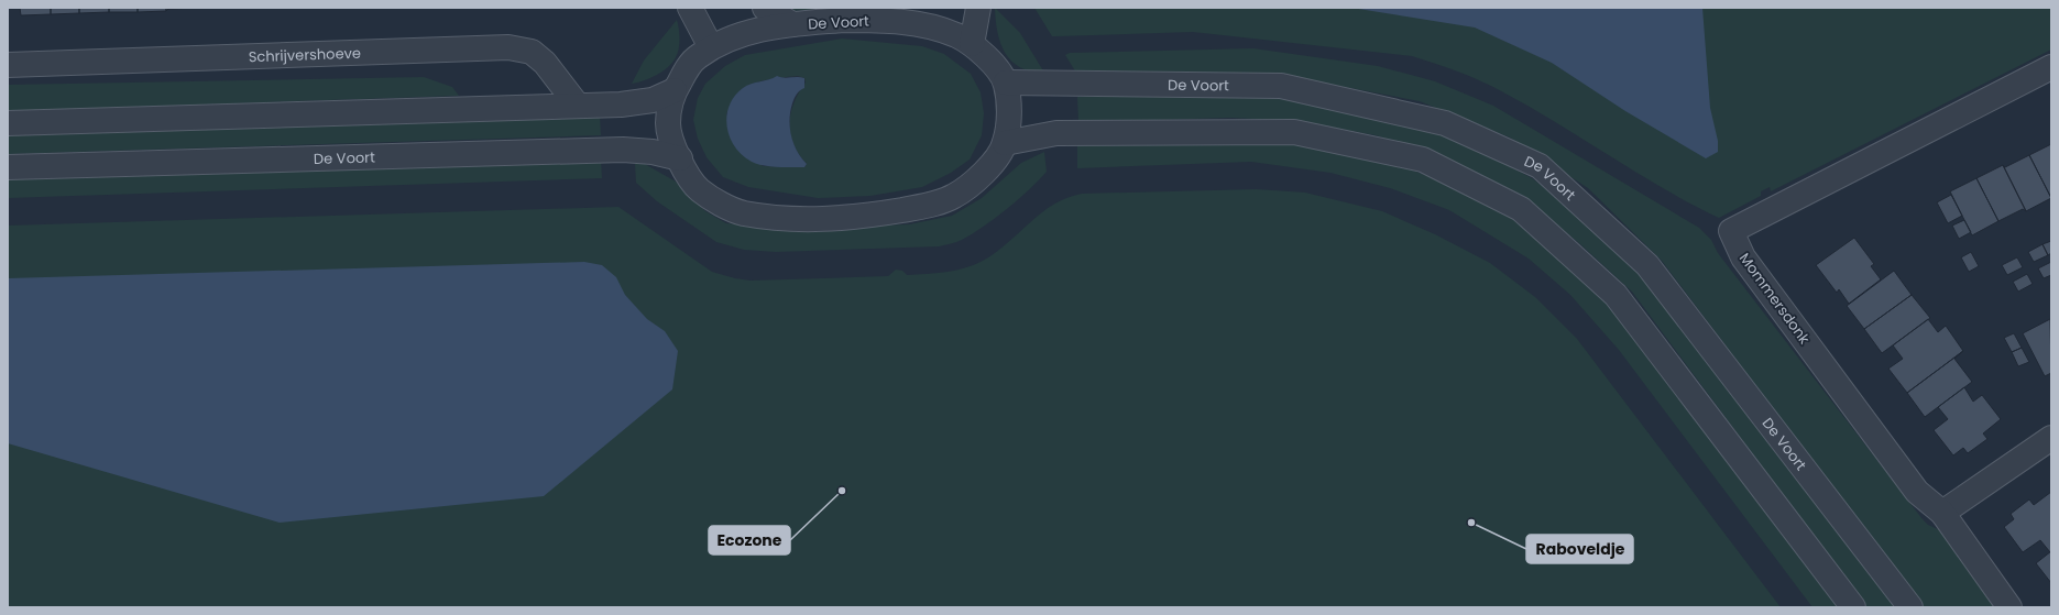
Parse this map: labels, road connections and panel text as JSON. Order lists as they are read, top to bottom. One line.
{"streets":{"street":["De Voort","Schrijvershoeve","Mommersdonk"]},"places":["Ecozone","Raboveldje"]}
